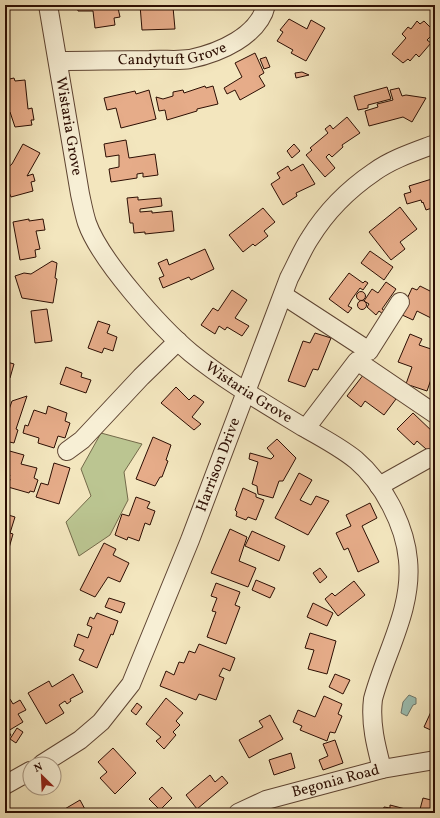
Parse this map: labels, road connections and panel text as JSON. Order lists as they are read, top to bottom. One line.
{"streets":{"street":["Candytuft Grove","Wistaria Grove","Harrison Drive","Begonia Road"]},"crossings":[["Candytuft Grove","Wistaria Grove"],["Wistaria Grove","Harrison Drive"],["Wistaria Grove","Begonia Road"]],"north":"top left"}
